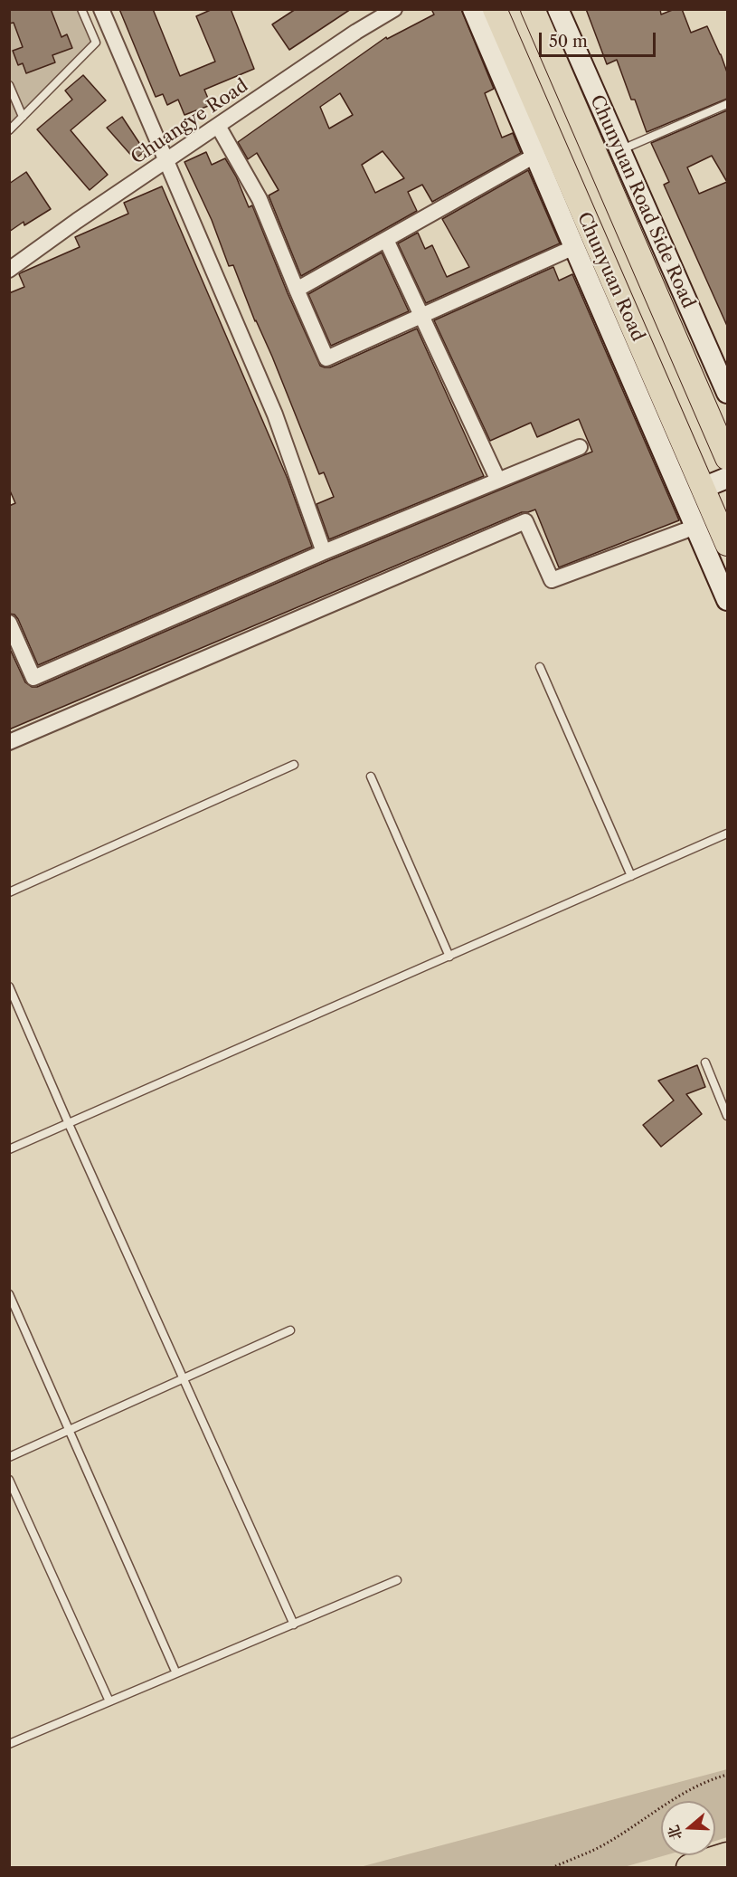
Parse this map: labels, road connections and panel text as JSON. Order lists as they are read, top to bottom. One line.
{"streets":{"main road":["Chunyuan Road"],"street":["Chuangye Road","Chunyuan Road Side Road"]},"scale_bar":"50 m","north":"left"}
